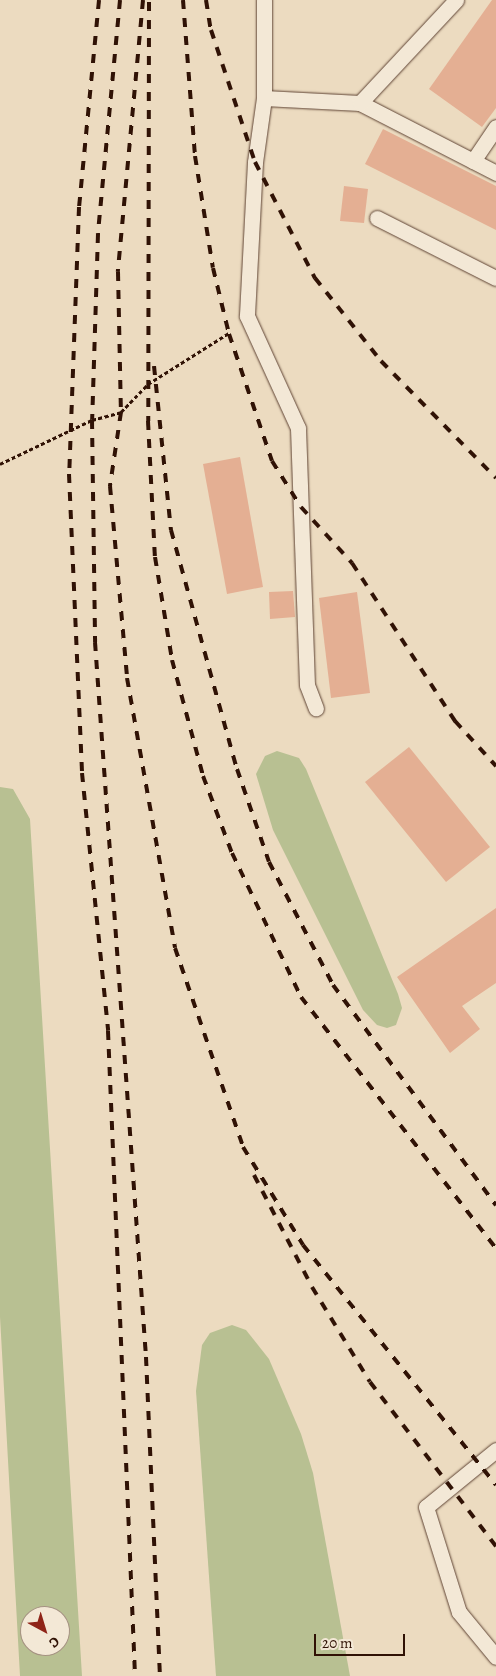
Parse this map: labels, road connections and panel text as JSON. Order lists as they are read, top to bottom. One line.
{"scale_bar":"20 m","north":"bottom right"}
